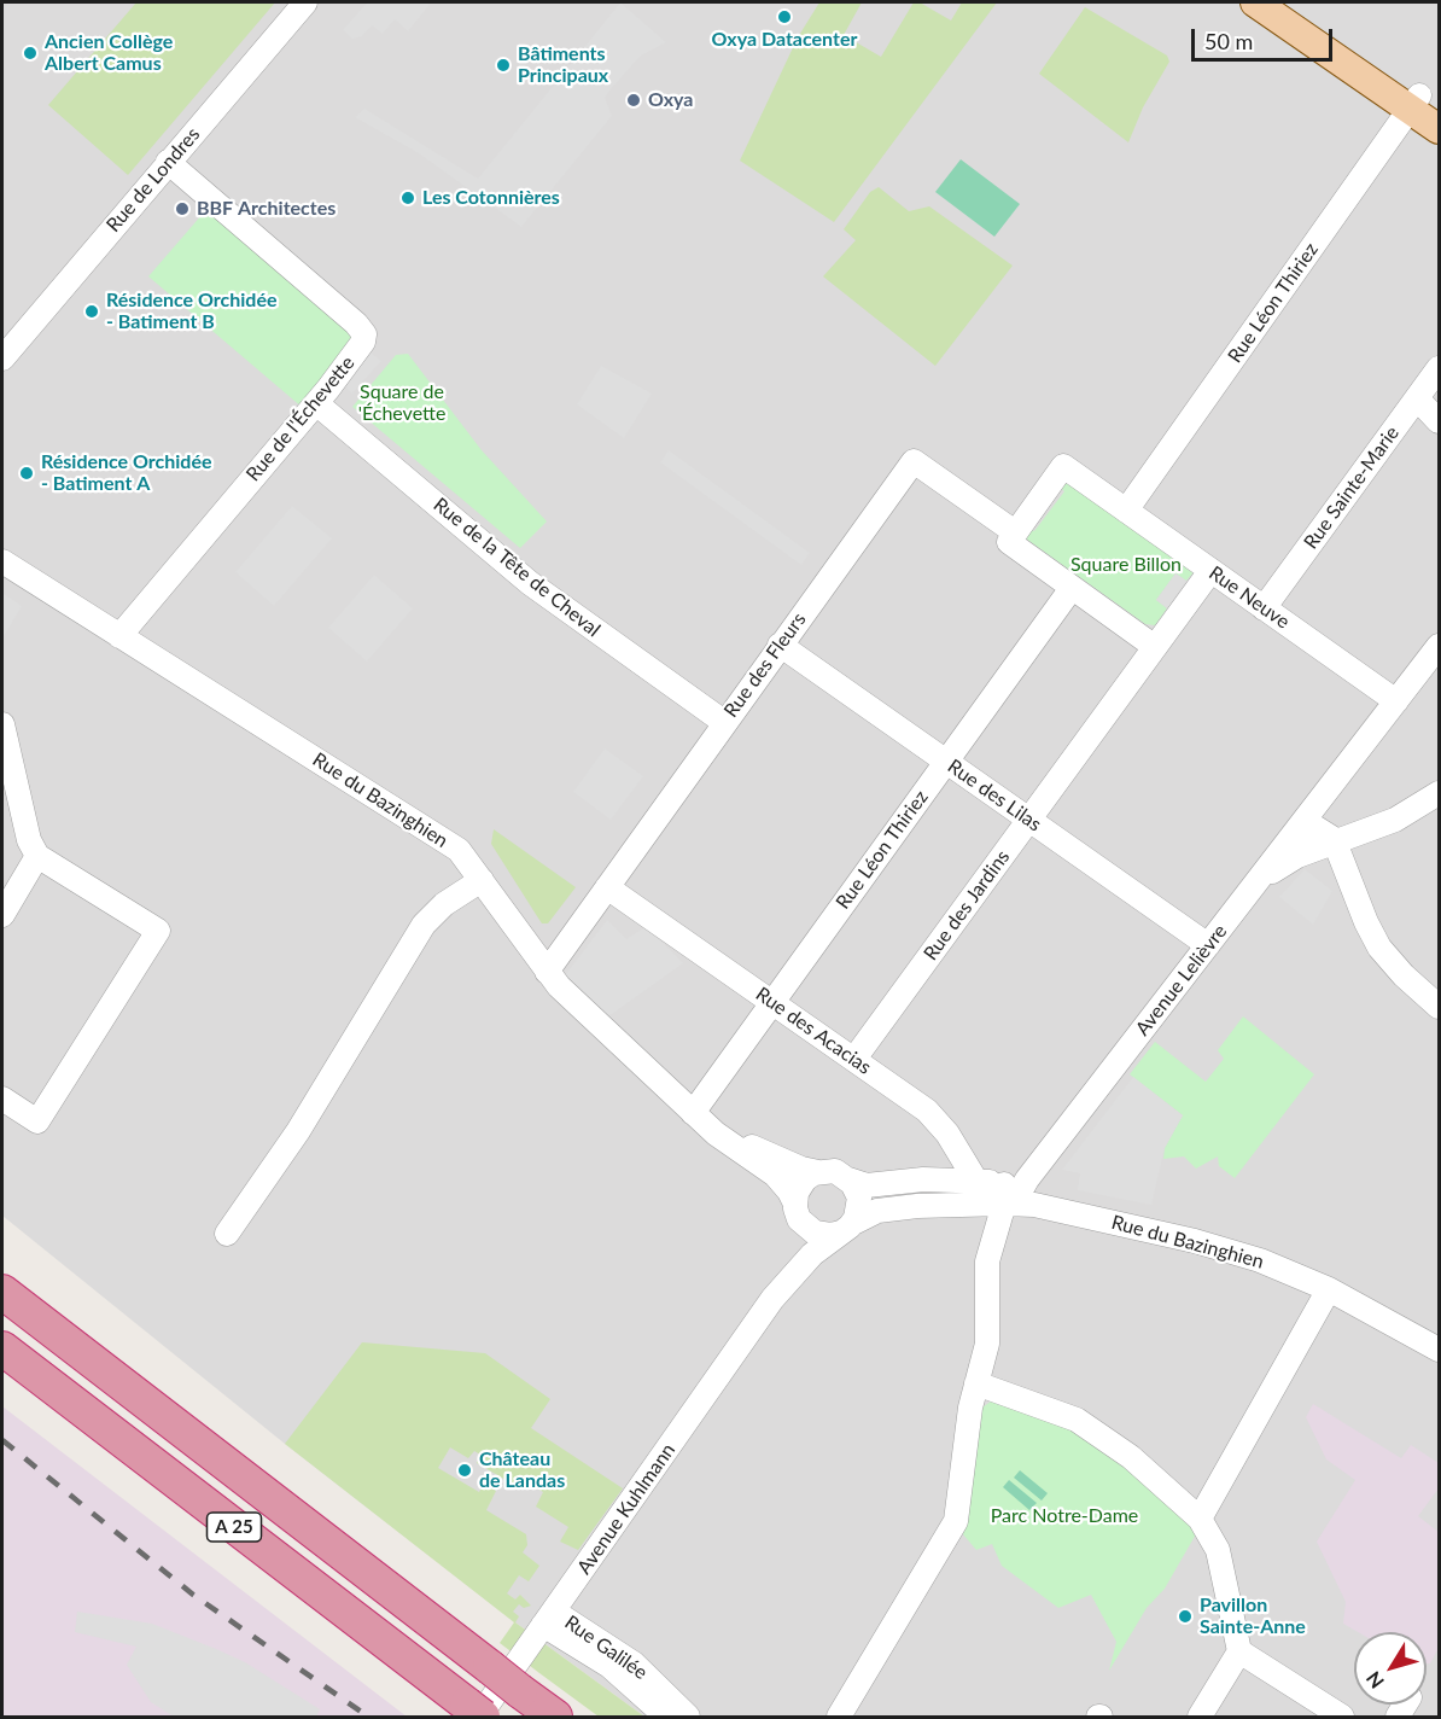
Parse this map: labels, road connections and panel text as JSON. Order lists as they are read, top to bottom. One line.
{"streets":{"highway":["A 25"],"street":["Rue de Londres","Rue Léon Thiriez","Rue de l'Échevette","Rue Sainte-Marie","Rue de la Tête de Cheval","Rue Neuve","Rue des Fleurs","Rue des Lilas","Rue du Bazinghien","Rue des Jardins","Avenue Lelièvre","Rue des Acacias","Avenue Kuhlmann","Rue Galilée"]},"crossings":[["Rue de Londres","Rue de l'Échevette"],["Rue Léon Thiriez","Rue Neuve"],["Rue Léon Thiriez","Rue des Lilas"],["Rue Léon Thiriez","Rue du Bazinghien"],["Rue Léon Thiriez","Rue des Acacias"],["Rue de l'Échevette","Rue de la Tête de Cheval"],["Rue de l'Échevette","Rue du Bazinghien"],["Rue Sainte-Marie","Rue Neuve"],["Rue de la Tête de Cheval","Rue des Fleurs"],["Rue Neuve","Rue des Fleurs"],["Rue Neuve","Avenue Lelièvre"],["Rue des Fleurs","Rue des Lilas"],["Rue des Fleurs","Rue du Bazinghien"],["Rue des Fleurs","Rue des Acacias"],["Rue des Lilas","Rue des Jardins"],["Rue des Lilas","Avenue Lelièvre"],["Rue du Bazinghien","Avenue Lelièvre"],["Rue du Bazinghien","Rue des Acacias"],["Rue du Bazinghien","Avenue Kuhlmann"],["Rue des Jardins","Rue des Acacias"],["Avenue Kuhlmann","A 25"],["Avenue Kuhlmann","Rue Galilée"]],"parks":["Square de 'Échevette","Square Billon","Parc Notre-Dame"],"places":["Oxya Datacenter","Ancien Collège Albert Camus","Bâtiments Principaux","Oxya","Les Cotonnières","BBF Architectes","Résidence Orchidée - Batiment B","Résidence Orchidée - Batiment A","Château de Landas","Pavillon Sainte-Anne"],"scale_bar":"50 m","north":"bottom left"}
